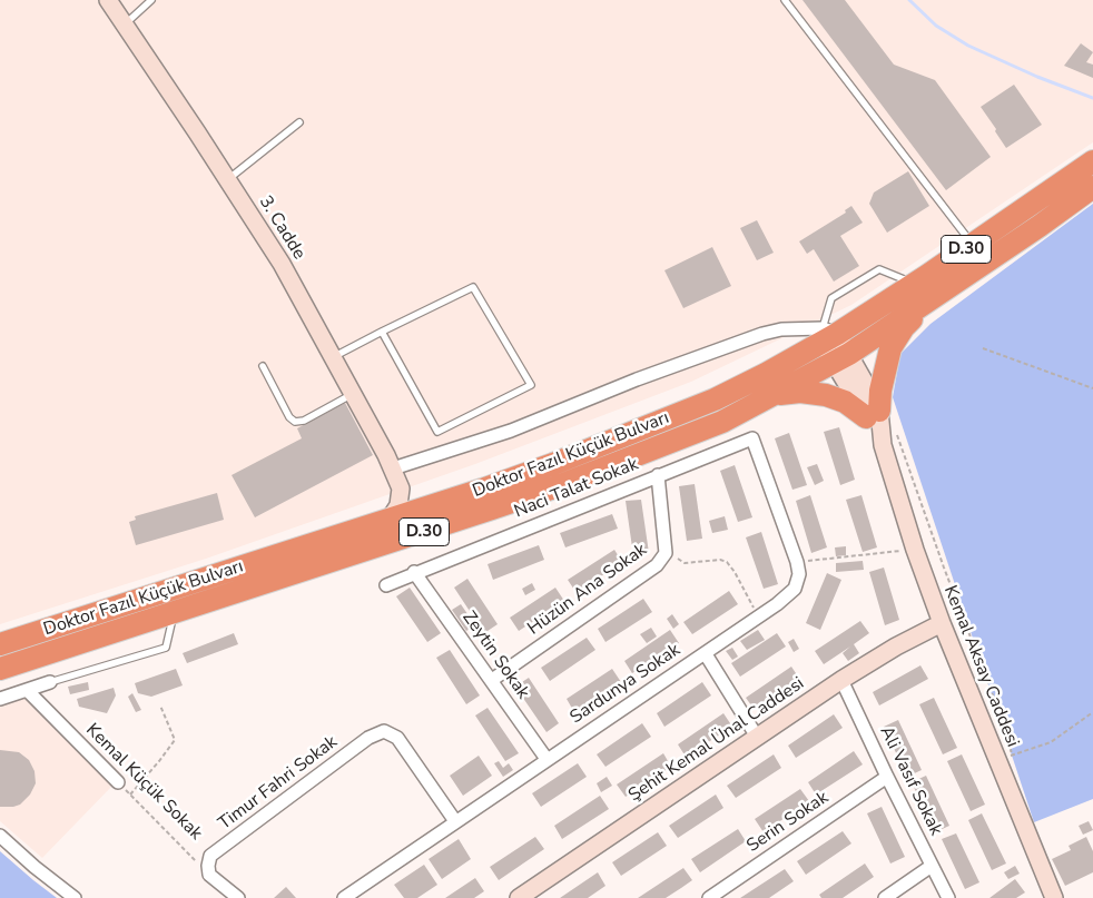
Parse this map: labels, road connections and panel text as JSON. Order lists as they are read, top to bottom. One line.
{"streets":{"highway":["D.30","Doktor Fazıl Küçük Bulvarı"],"street":["3. Cadde","Naci Talat Sokak","Hüzün Ana Sokak","Zeytin Sokak","Kemal Aksay Caddesi","Sardunya Sokak","Şehit Kemal Ünal Caddesi","Ali Vasıf Sokak","Kemal Küçük Sokak","Timur Fahri Sokak","Serin Sokak"]},"crossings":[["Doktor Fazıl Küçük Bulvarı","Kemal Aksay Caddesi"],["Naci Talat Sokak","Hüzün Ana Sokak"],["Naci Talat Sokak","Zeytin Sokak"],["Naci Talat Sokak","Sardunya Sokak"],["Hüzün Ana Sokak","Zeytin Sokak"],["Zeytin Sokak","Sardunya Sokak"],["Kemal Aksay Caddesi","Şehit Kemal Ünal Caddesi"],["Sardunya Sokak","Timur Fahri Sokak"],["Şehit Kemal Ünal Caddesi","Ali Vasıf Sokak"],["Ali Vasıf Sokak","Serin Sokak"],["Kemal Küçük Sokak","Timur Fahri Sokak"]]}
